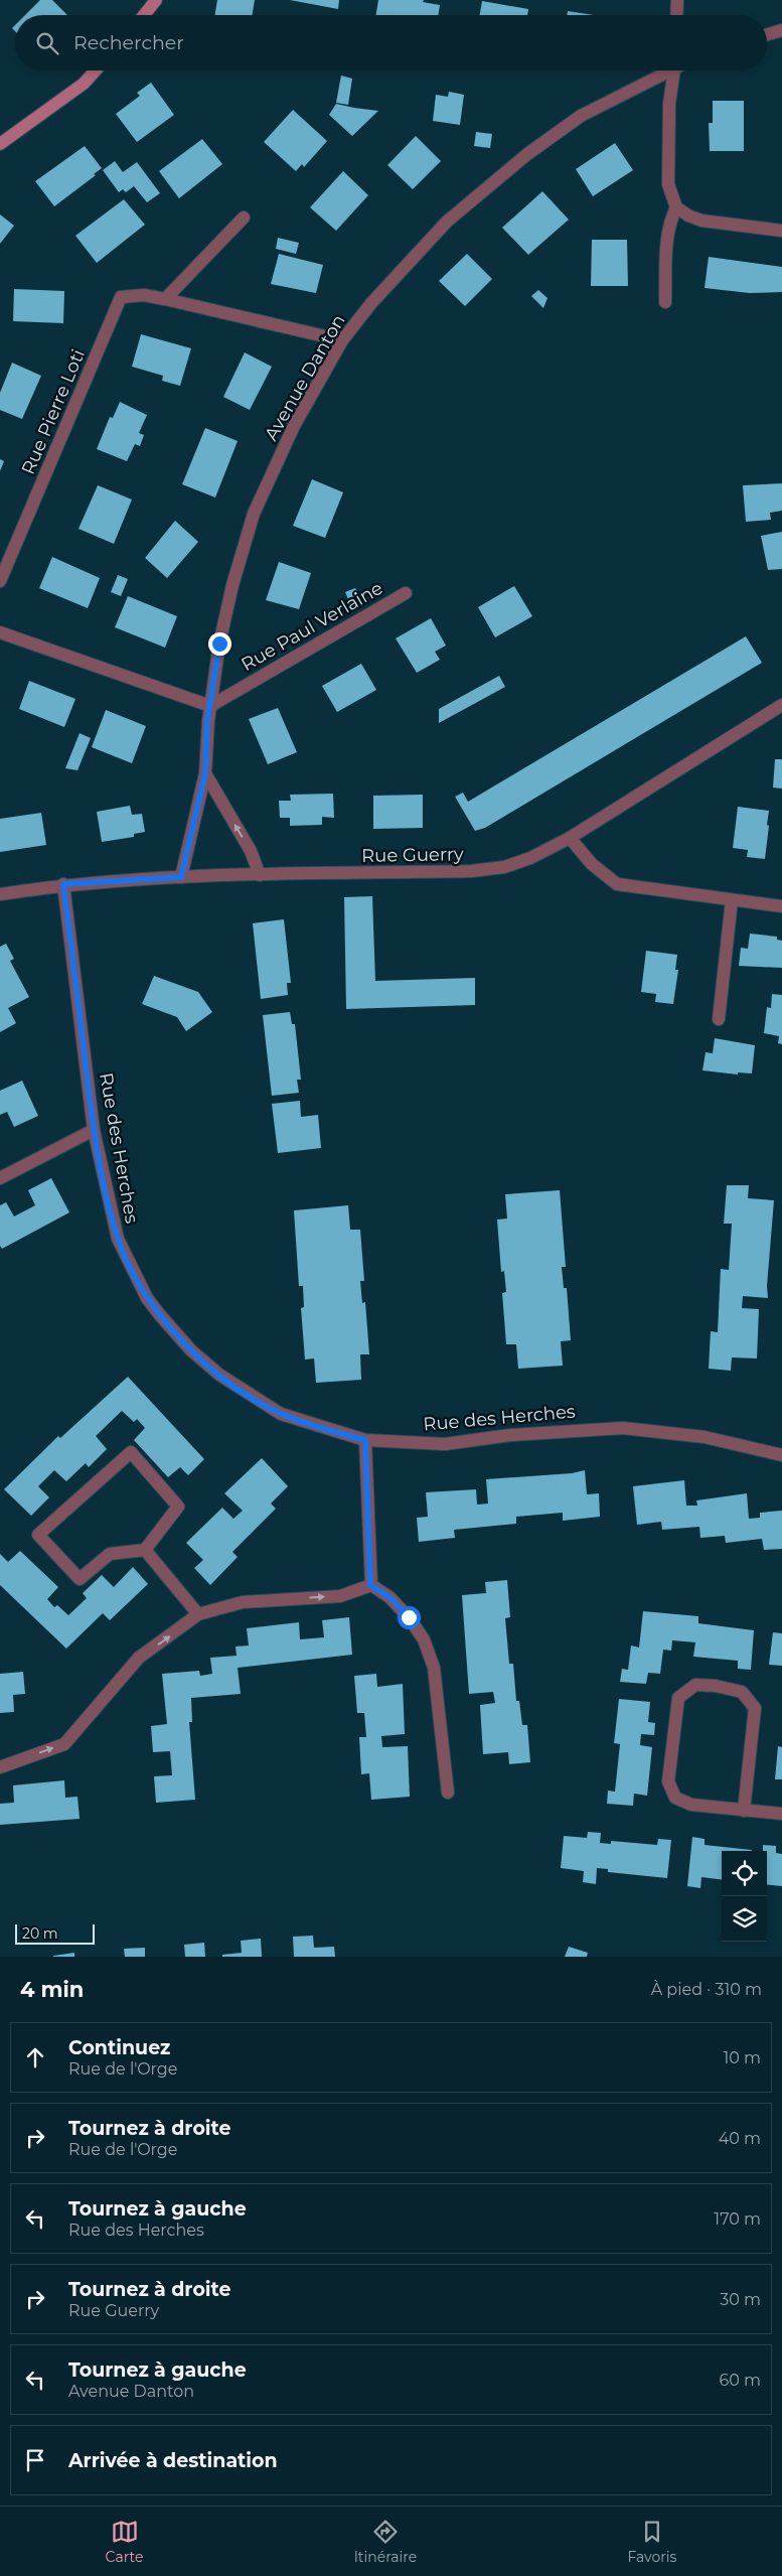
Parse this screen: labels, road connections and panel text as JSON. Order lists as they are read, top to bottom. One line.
{"streets":{"street":["Avenue Danton","Rue Pierre Loti","Rue Paul Verlaine","Rue Guerry","Rue des Herches"]},"crossings":[["Avenue Danton","Rue Pierre Loti"],["Avenue Danton","Rue Paul Verlaine"],["Avenue Danton","Rue Guerry"],["Rue Guerry","Rue des Herches"]],"scale_bar":"20 m","page":{"search":"Rechercher","scale":"20 m","heading":["4 min","À pied · 310 m"],"list":[["Continuez","Rue de l'Orge","10 m"],["Tournez à droite","Rue de l'Orge","40 m"],["Tournez à gauche","Rue des Herches","170 m"],["Tournez à droite","Rue Guerry","30 m"],["Tournez à gauche","Avenue Danton","60 m"],"Arrivée à destination"],"nav":["Carte","Itinéraire","Favoris"]}}
